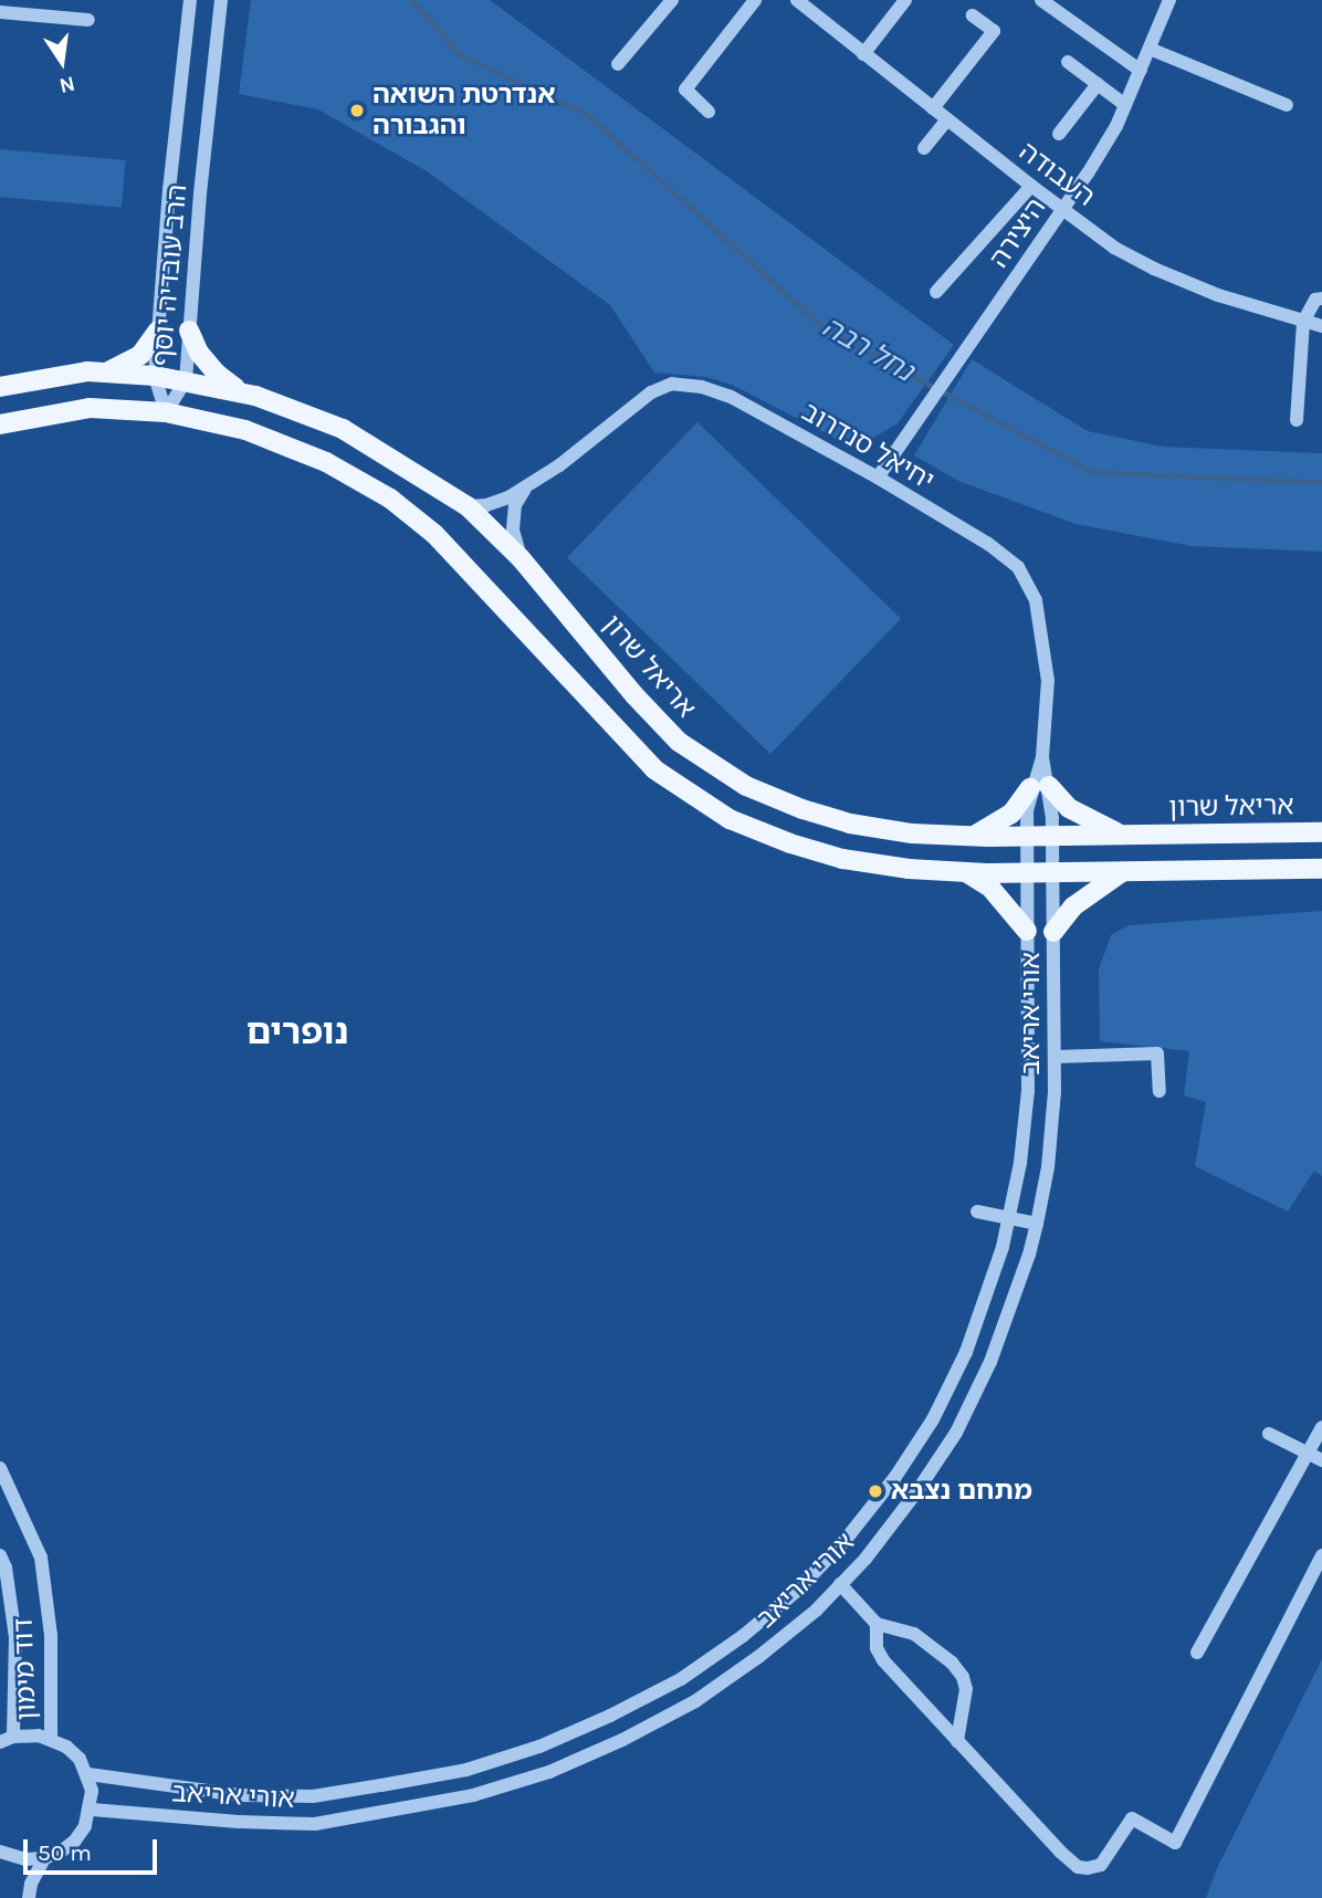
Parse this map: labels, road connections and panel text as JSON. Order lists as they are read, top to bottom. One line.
{"streets":{"main road":["אריאל שרון"],"street":["העבודה","היצירה","הרב עובדיה יוסף","יחיאל סנדרוב","אורי אריאב","דוד מימון"]},"crossings":[["העבודה","היצירה"],["היצירה","יחיאל סנדרוב"],["הרב עובדיה יוסף","אריאל שרון"],["יחיאל סנדרוב","אריאל שרון"],["יחיאל סנדרוב","אורי אריאב"],["אריאל שרון","אורי אריאב"]],"districts":["נופרים"],"water":["נחל רבה"],"places":["אנדרטת השואה והגבורה","מתחם נצבא"],"scale_bar":"50 m","north":"bottom"}
